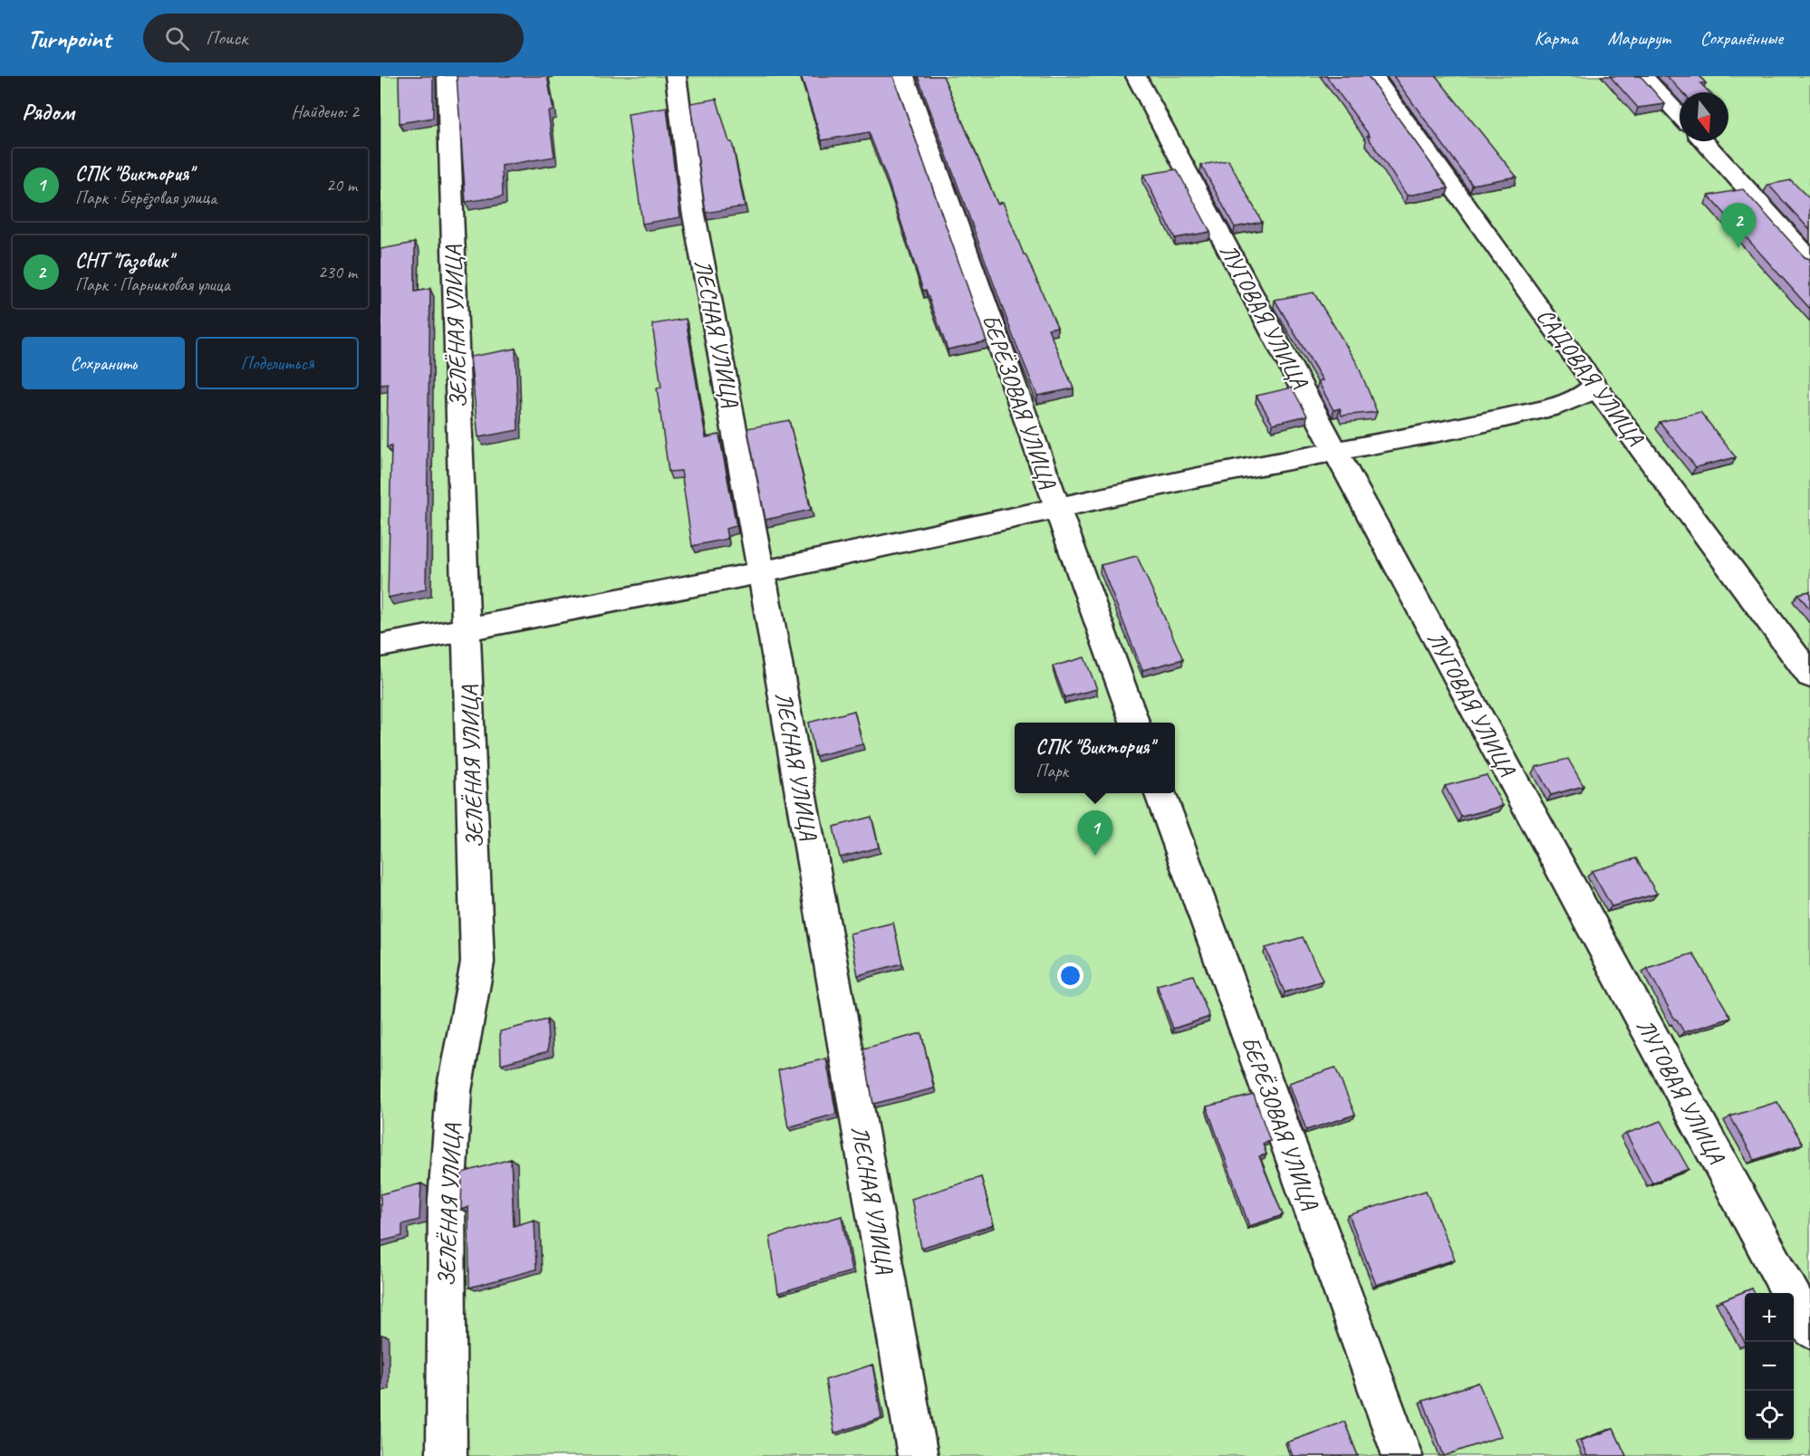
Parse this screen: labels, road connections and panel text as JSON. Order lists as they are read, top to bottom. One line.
{"streets":{"street":["ЛУГОВАЯ УЛИЦА","ЗЕЛЁНАЯ УЛИЦА","ЛЕСНАЯ УЛИЦА","САДОВАЯ УЛИЦА","БЕРЁЗОВАЯ УЛИЦА"]},"north":"bottom","page":{"header":"Turnpoint","search":"Поиск","nav":["Карта","Маршрут","Сохранённые"],"heading":["Рядом","Найдено: 2"],"list":[{"mark":"1","name":"СПК \"Виктория\"","note":"Парк · Берёзовая улица","value":"20 m"},{"mark":"2","name":"СНТ \"Газовик\"","note":"Парк · Парниковая улица","value":"230 m"}],"pins":["2","1"],"buttons":["Сохранить","Поделиться"],"popup":["СПК \"Виктория\"","Парк"],"map_buttons":["+","−"]}}
